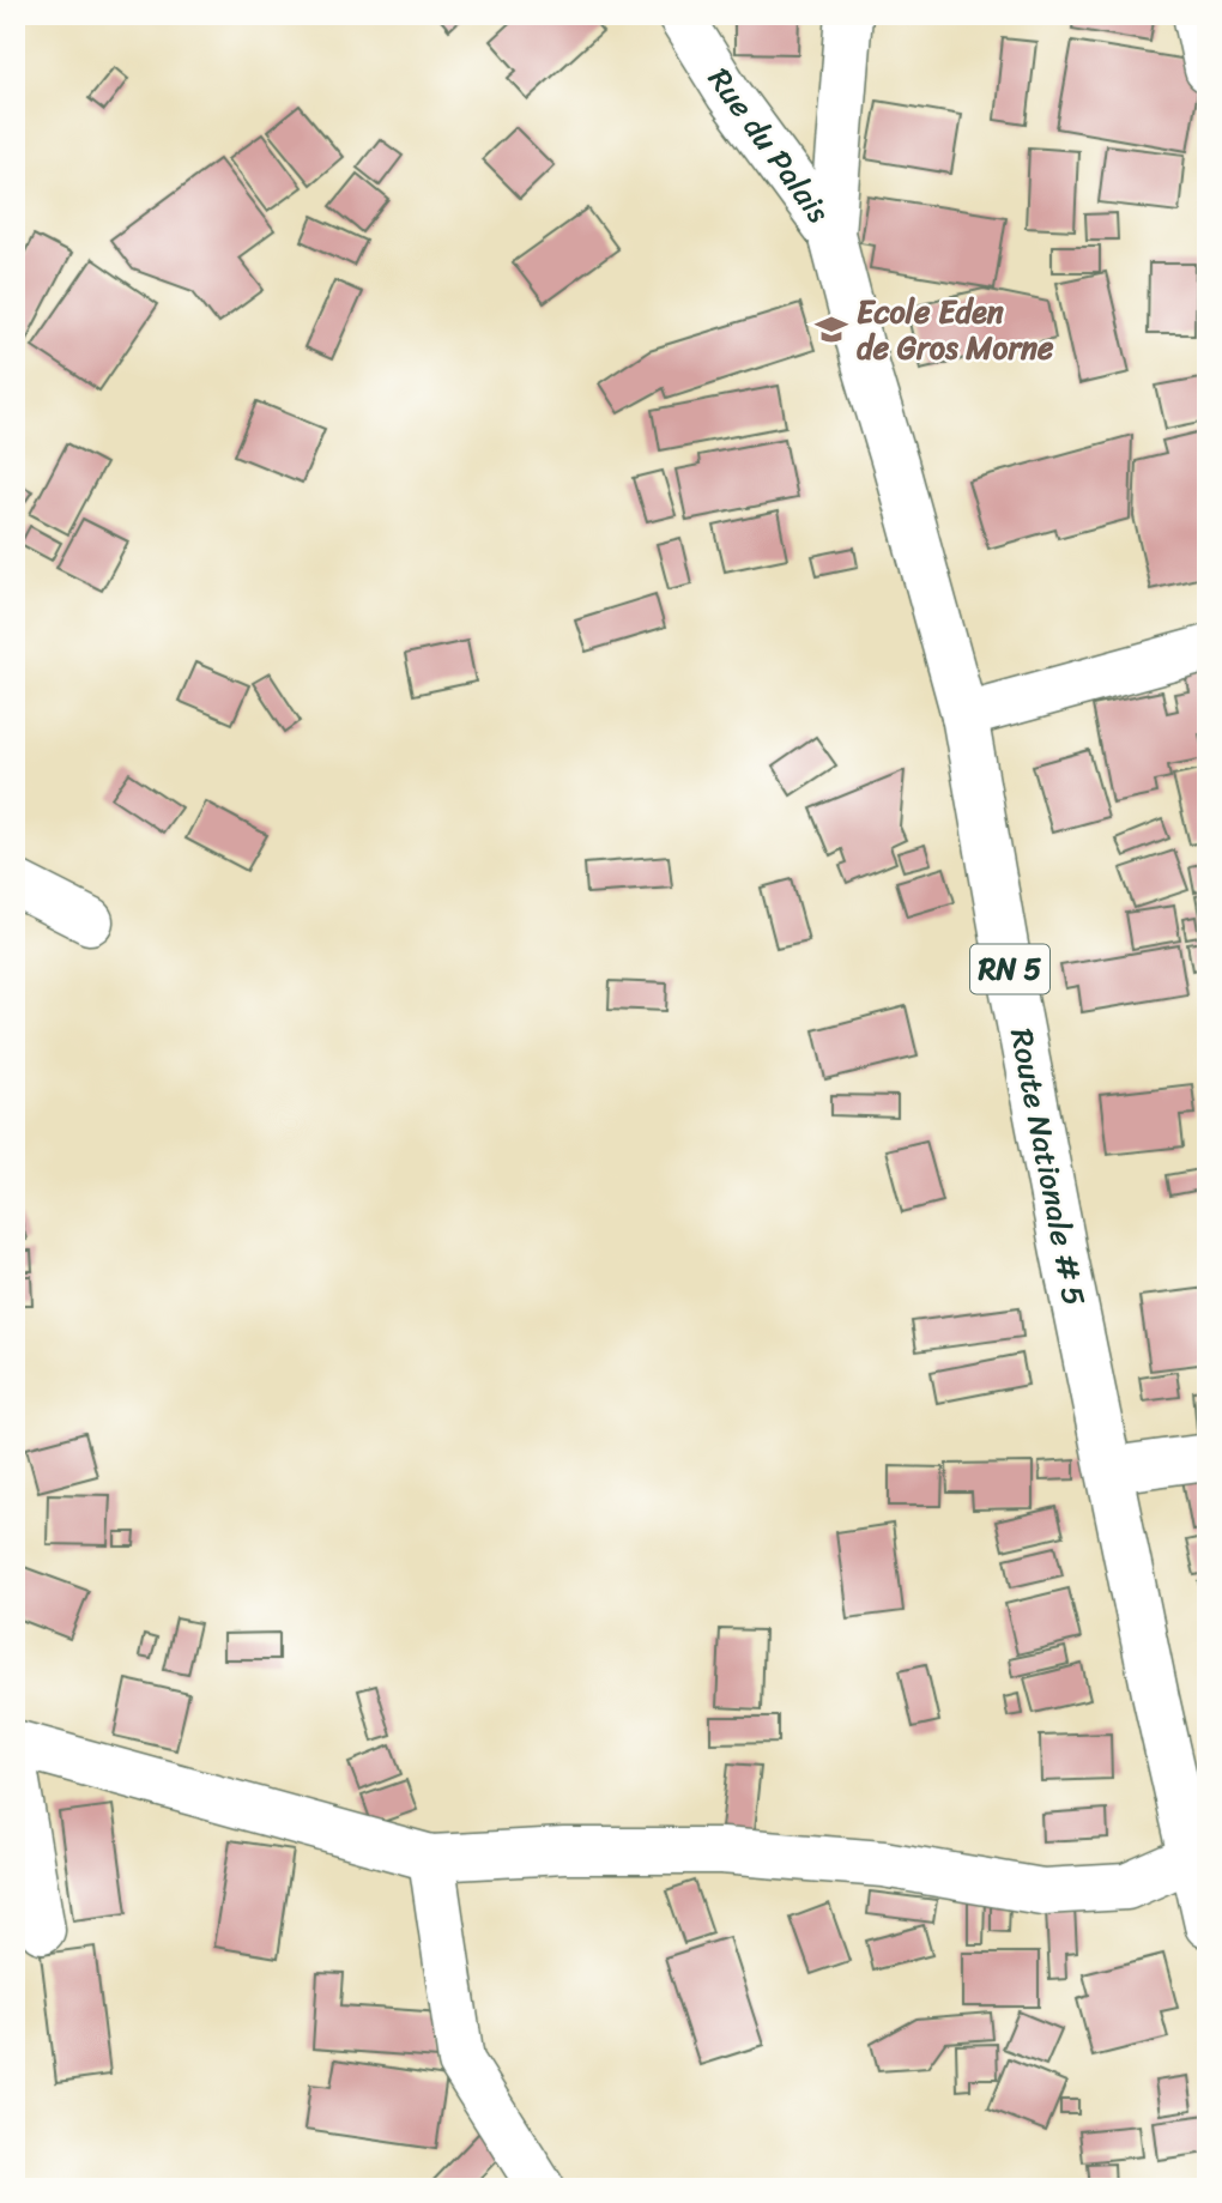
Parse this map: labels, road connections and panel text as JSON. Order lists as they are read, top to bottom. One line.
{"streets":{"street":["Rue du Palais","RN 5","Route Nationale # 5"]},"crossings":[["Rue du Palais","Route Nationale # 5"]],"places":{"school or university":["Ecole Eden de Gros Morne"]}}
